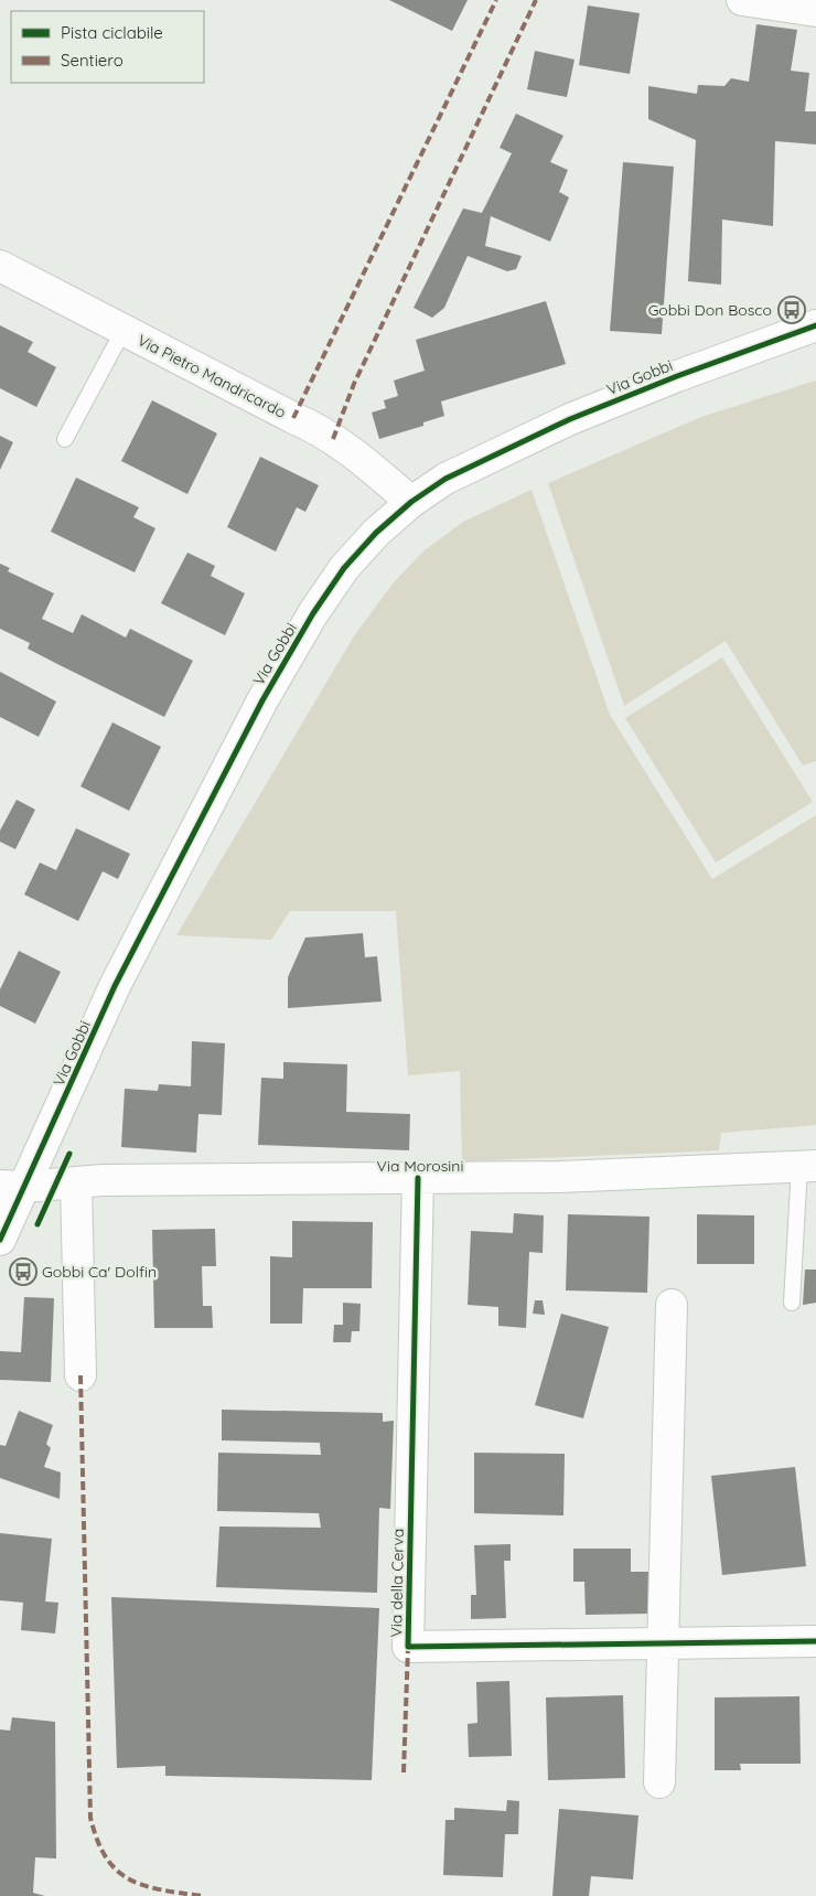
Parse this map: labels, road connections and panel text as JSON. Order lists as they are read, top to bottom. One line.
{"streets":{"street":["Via Pietro Mandricardo","Via Gobbi","Via Morosini","Via della Cerva"]},"crossings":[["Via Pietro Mandricardo","Via Gobbi"],["Via Gobbi","Via Morosini"],["Via Morosini","Via della Cerva"]],"places":{"bus stop":["Gobbi Don Bosco","Gobbi Ca' Dolfin"]},"legend":["Pista ciclabile","Sentiero"]}
